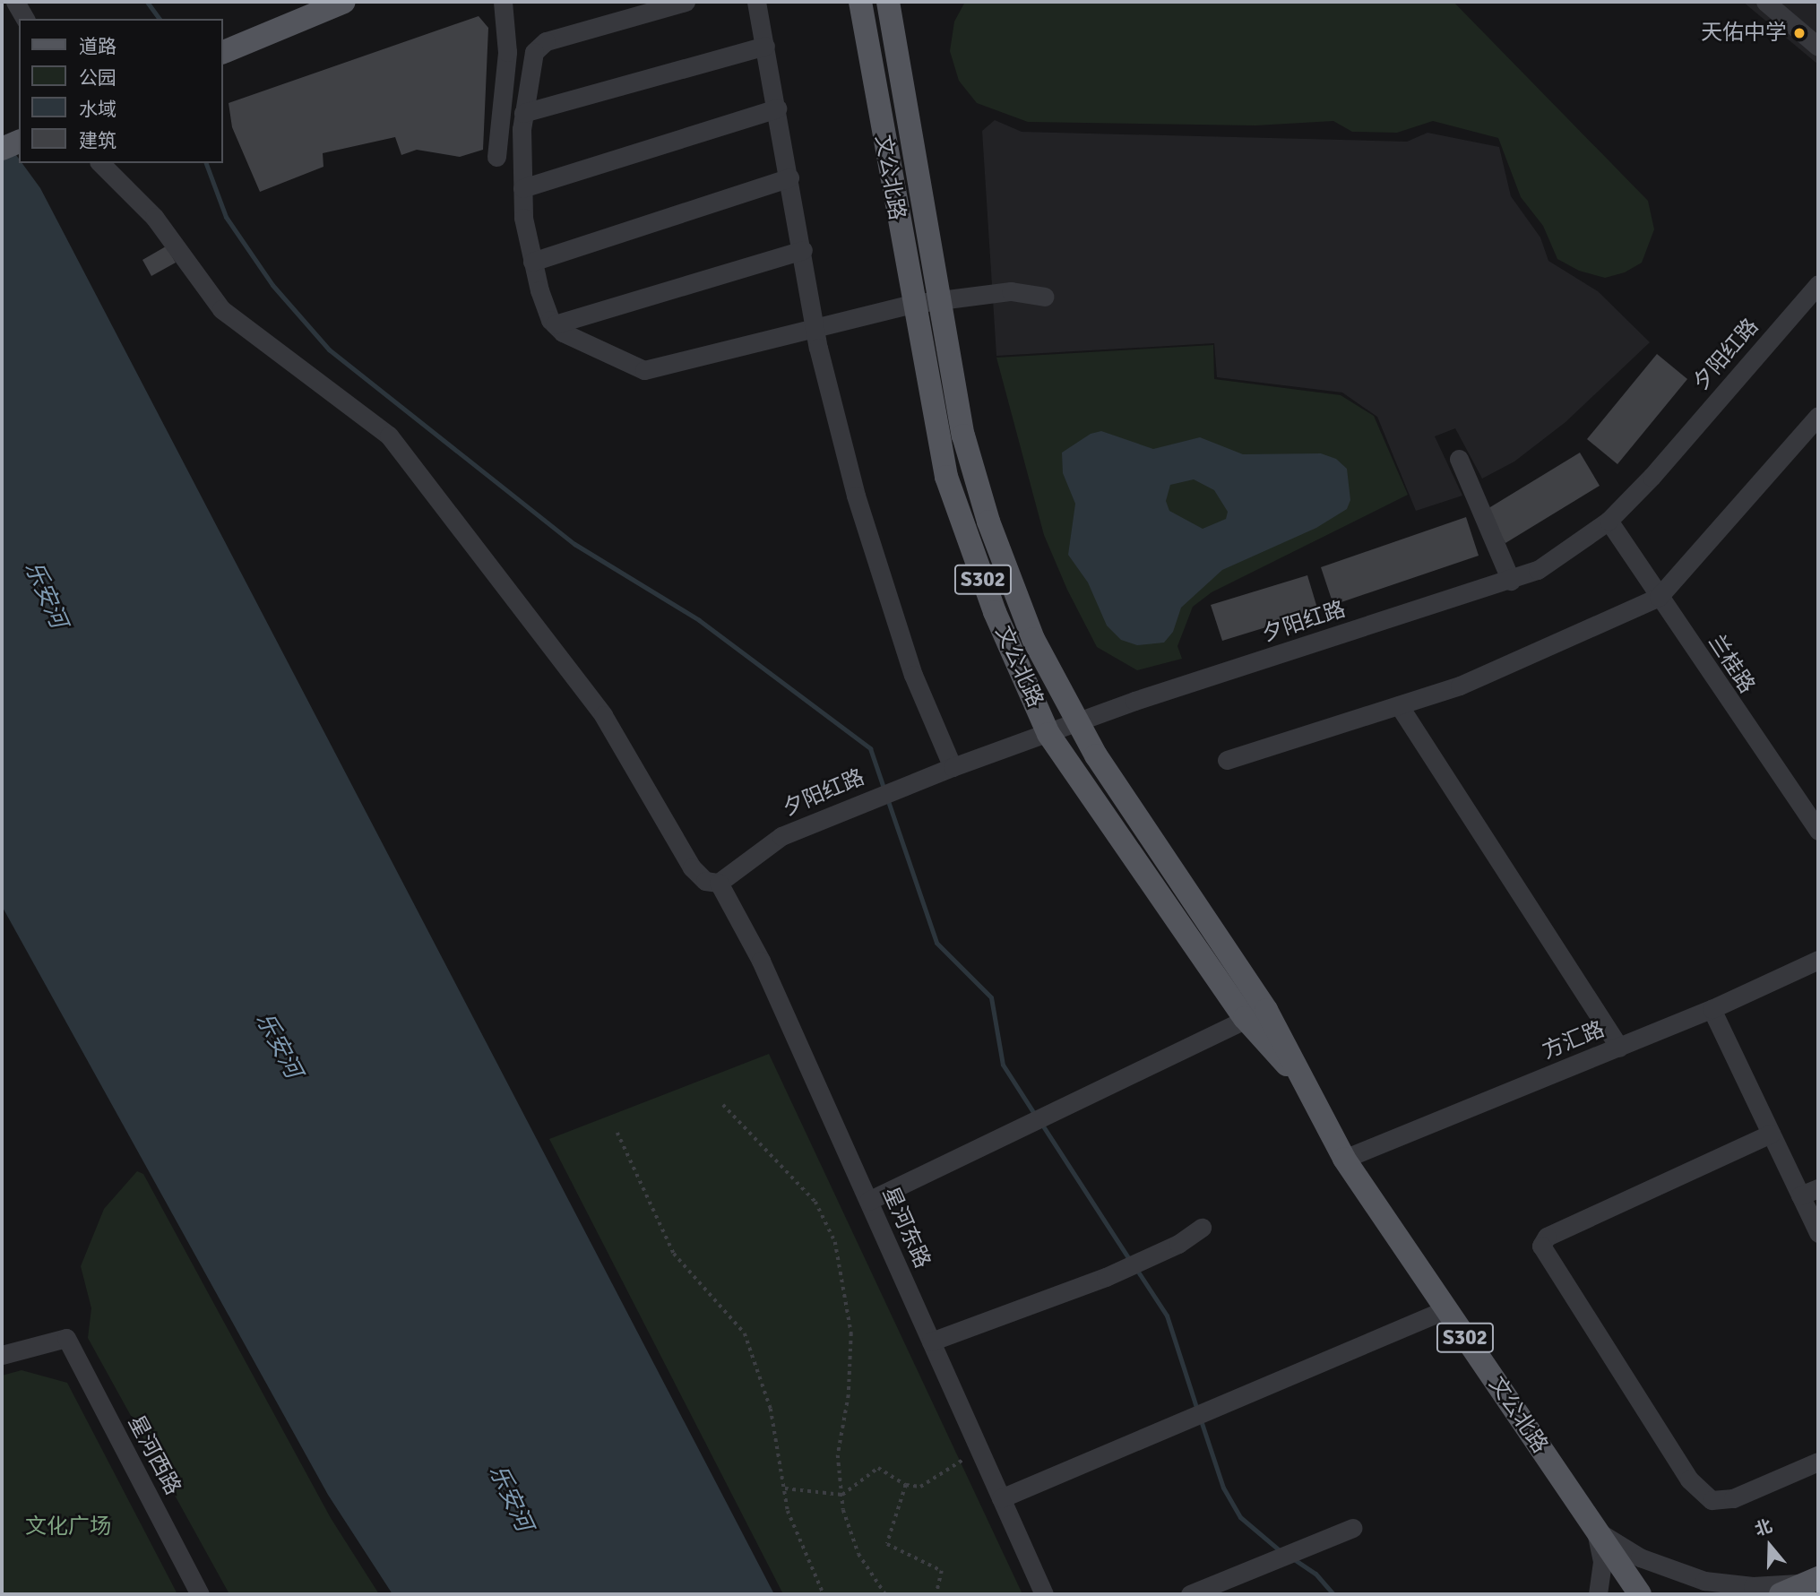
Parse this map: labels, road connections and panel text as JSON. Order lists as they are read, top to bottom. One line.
{"streets":{"main road":["文公北路","S302"],"street":["夕阳红路","兰桂路","方汇路","星河东路","星河西路"]},"crossings":[["文公北路","夕阳红路"],["文公北路","方汇路"],["夕阳红路","兰桂路"],["夕阳红路","星河东路"]],"water":["乐安河"],"parks":["文化广场"],"places":["天佑中学"],"legend":["道路","公园","水域","建筑"],"north":"top"}
